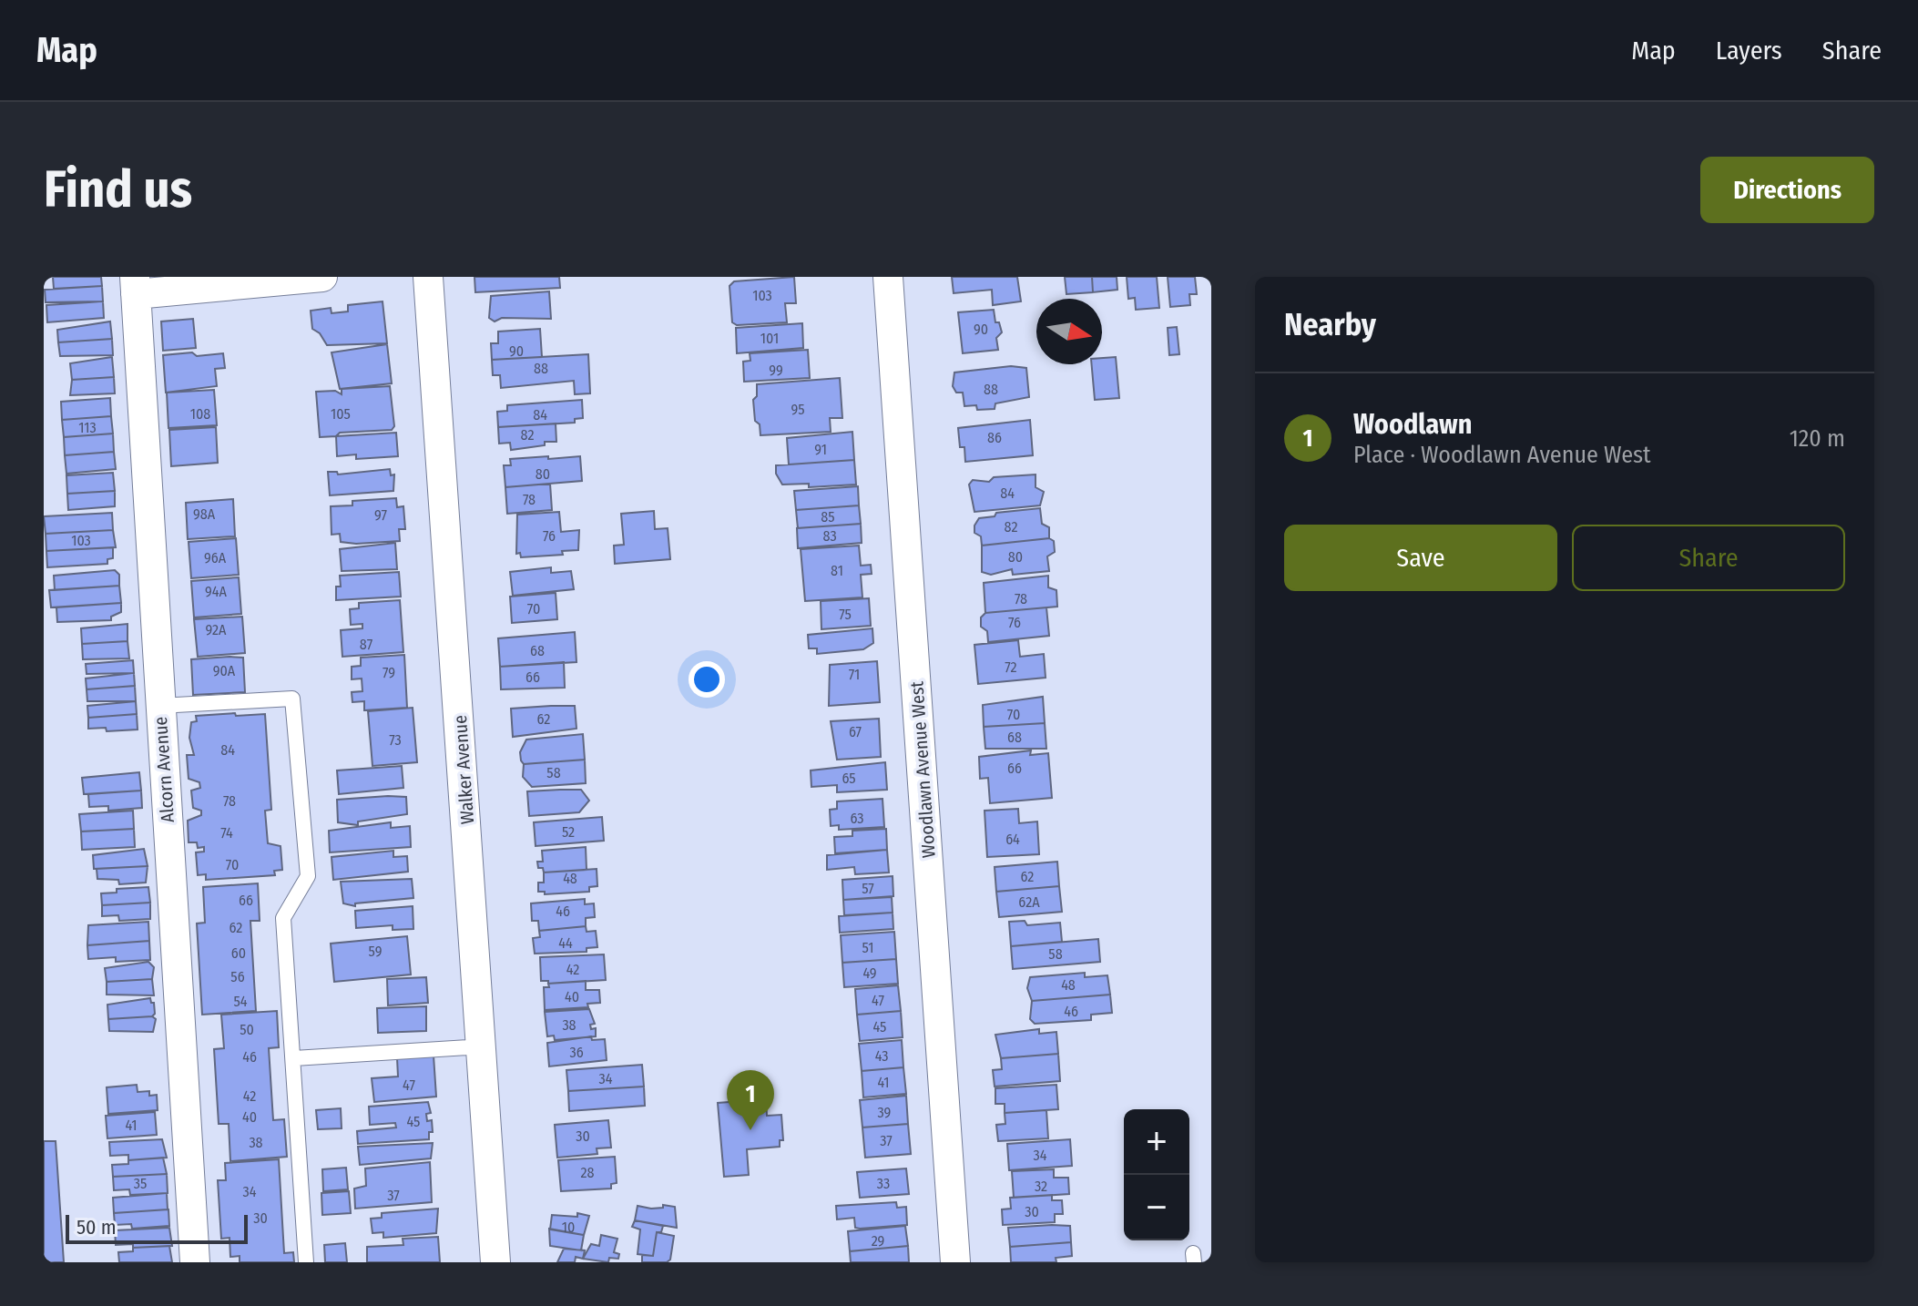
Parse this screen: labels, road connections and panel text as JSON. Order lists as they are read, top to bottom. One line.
{"streets":{"street":["Alcorn Avenue","Walker Avenue","Woodlawn Avenue West"]},"house_numbers":["103","90","101","90","88","99","88","95","108","105","84","113","82","86","91","80","84","78","98A","97","85","82","76","83","103","80","96A","81","94A","78","70","75","76","92A","87","68","72","90A","79","71","66","70","62","67","68","73","84","66","58","65","78","63","52","74","64","70","62","48","57","66","62A","46","62","44","51","59","60","58","42","49","56","48","40","47","54","46","38","45","50","36","43","46","34","41","47","42","39","40","45","41","30","37","38","34","28","35","33","32","34","37","30","30","10","29"],"scale_bar":"50 m","north":"right","page":{"header":"Map","nav":["Map","Layers","Share"],"buttons":["Directions",["Save","Share"]],"title":"Find us","heading":"Nearby","list":[{"mark":"1","name":"Woodlawn","note":"Place · Woodlawn Avenue West","value":"120 m"}],"pins":"1","map_buttons":["+","−"],"scale":"50 m"}}
